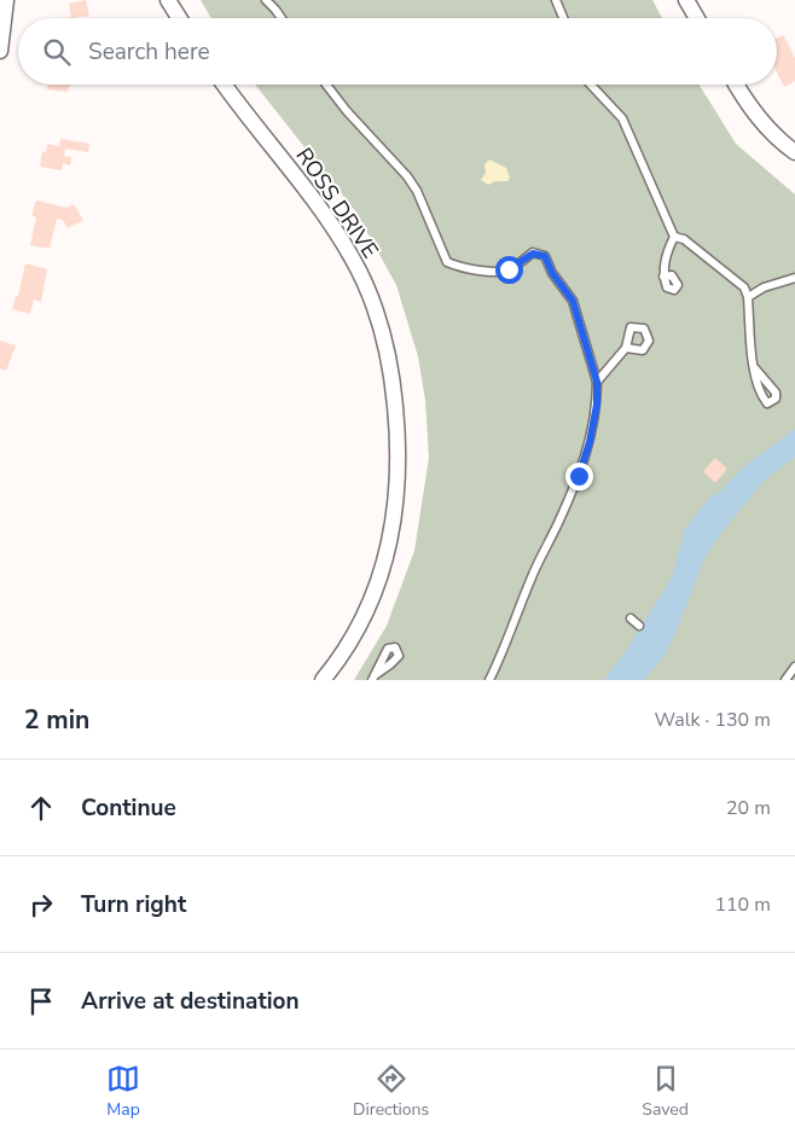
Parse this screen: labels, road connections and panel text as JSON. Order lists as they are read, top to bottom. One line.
{"streets":{"street":["ROSS DRIVE"]},"page":{"search":"Search here","heading":["2 min","Walk · 130 m"],"list":[["Continue","20 m"],["Turn right","110 m"],"Arrive at destination"],"nav":["Map","Directions","Saved"]}}
